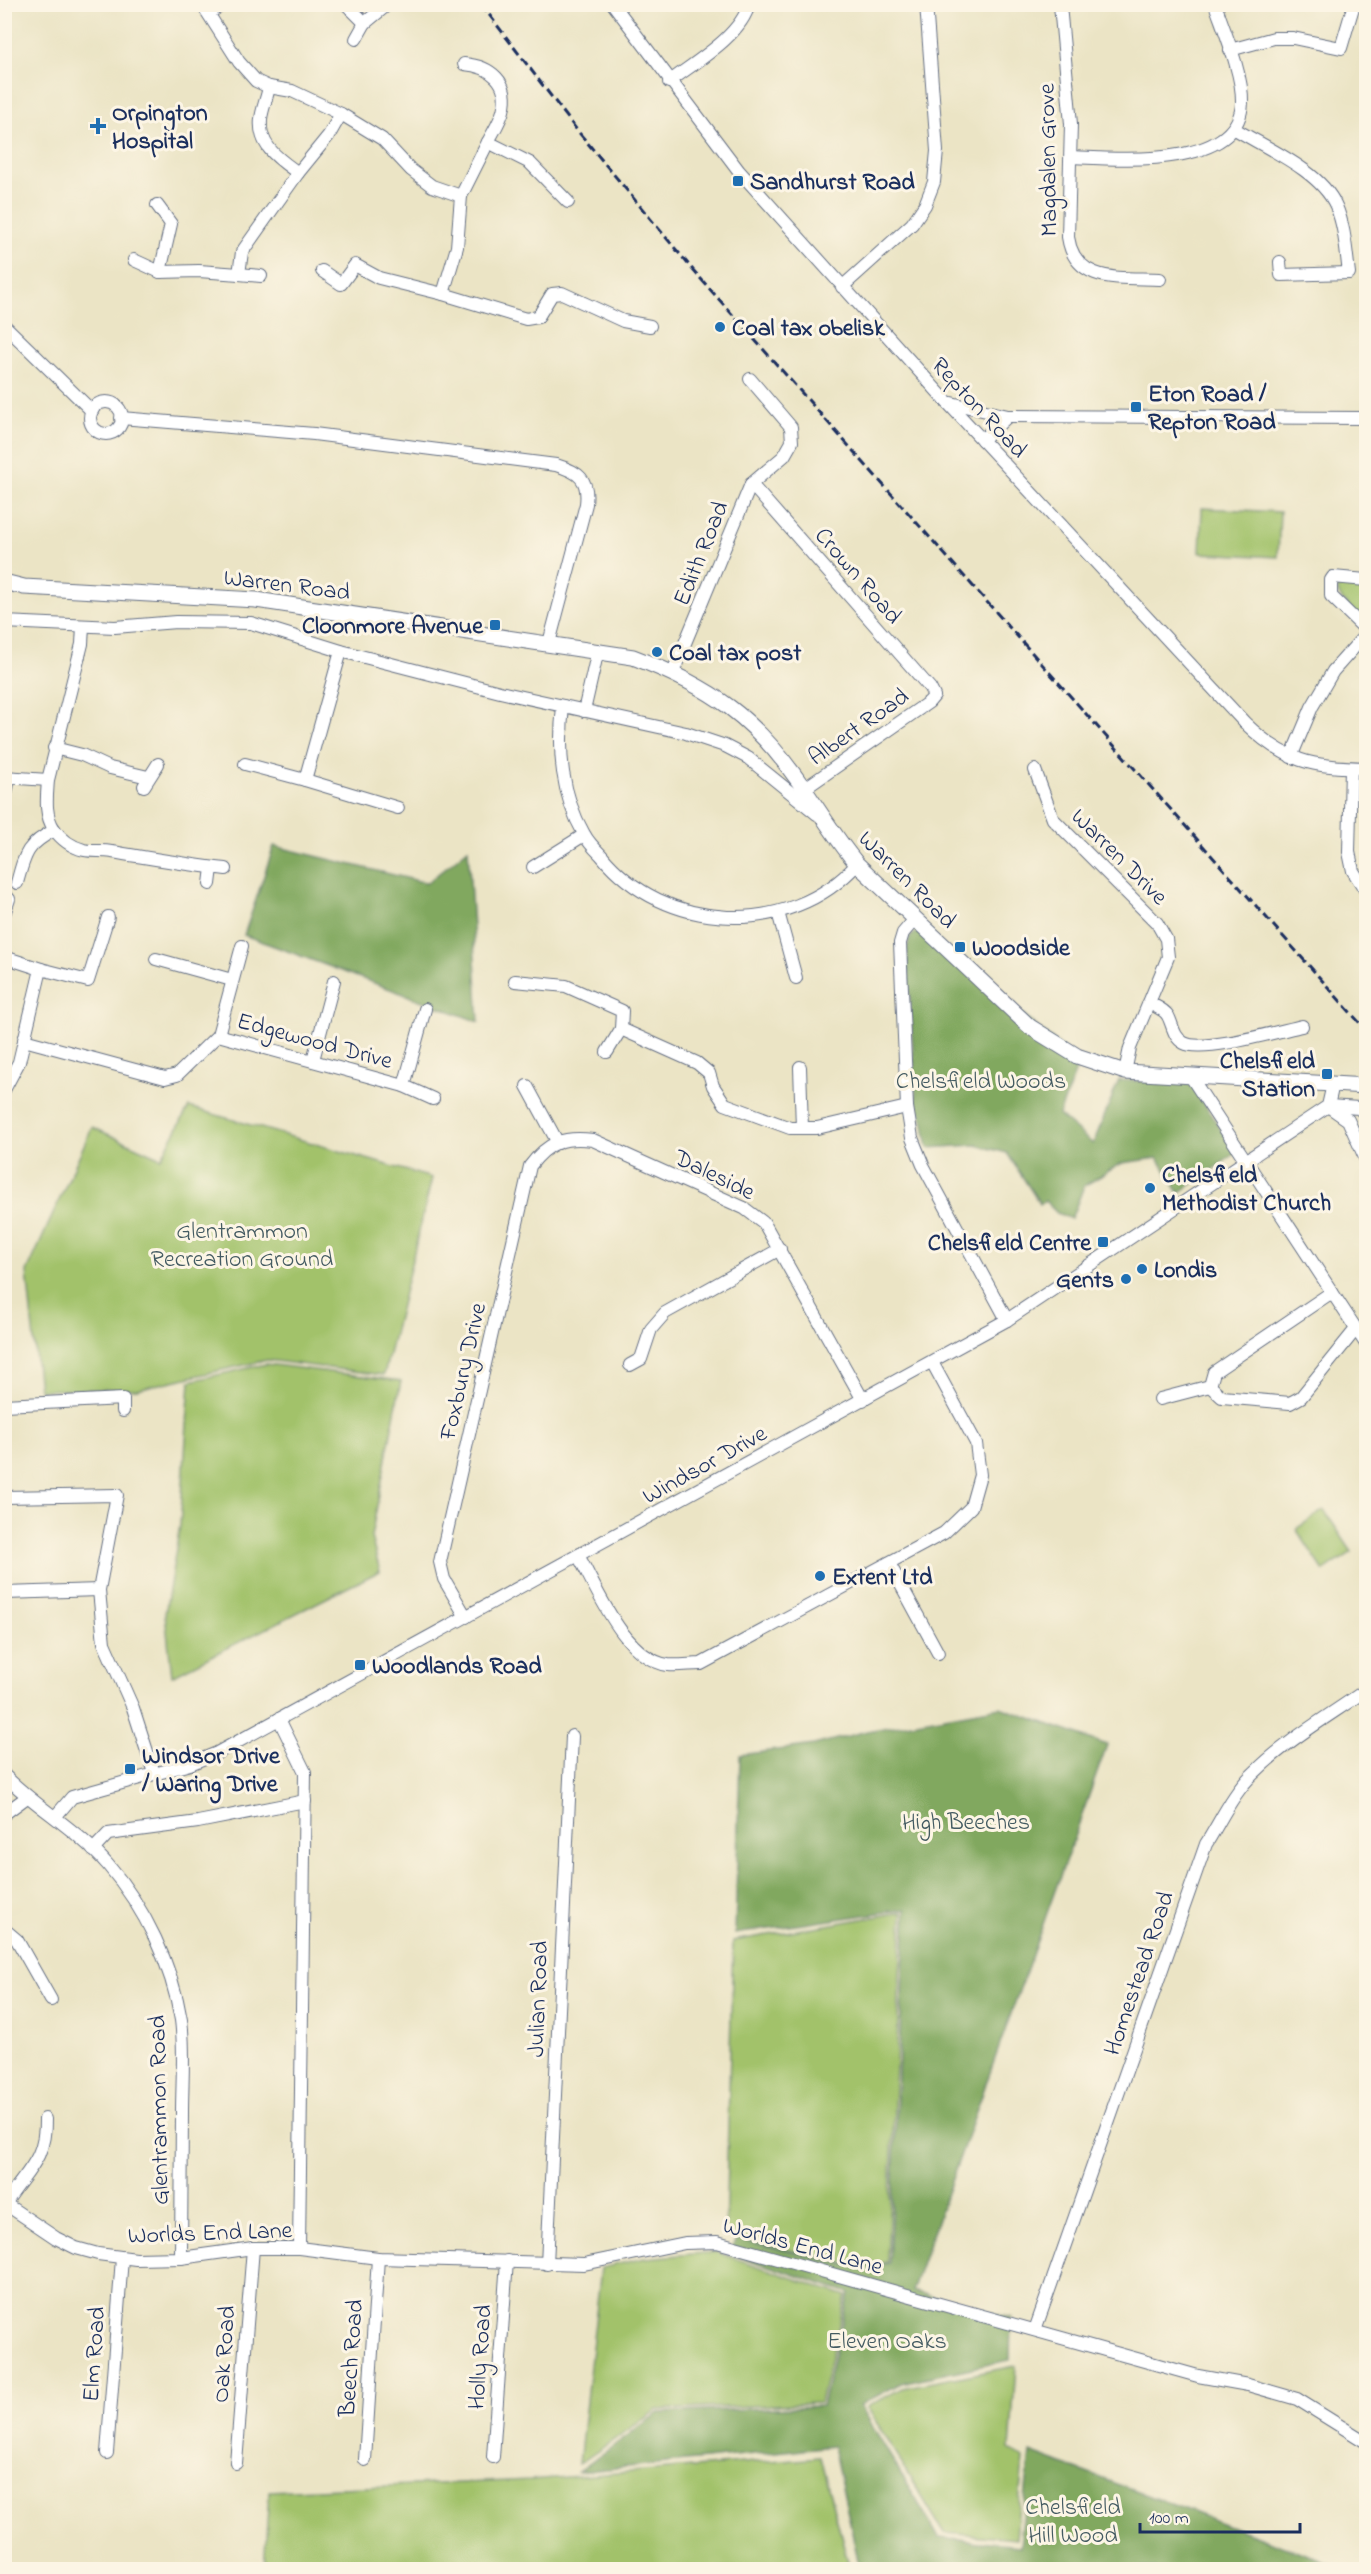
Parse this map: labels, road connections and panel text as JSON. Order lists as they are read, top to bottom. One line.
{"streets":{"street":["Magdalen Grove","Repton Road","Edith Road","Crown Road","Warren Road","Albert Road","Warren Drive","Edgewood Drive","Daleside","Foxbury Drive","Windsor Drive","Homestead Road","Julian Road","Glentrammon Road","Worlds End Lane","Elm Road","Oak Road","Holly Road","Beech Road"]},"crossings":[["Edith Road","Crown Road"],["Edith Road","Warren Road"],["Crown Road","Albert Road"],["Warren Road","Albert Road"],["Warren Road","Warren Drive"],["Daleside","Foxbury Drive"],["Daleside","Windsor Drive"],["Foxbury Drive","Windsor Drive"],["Windsor Drive","Glentrammon Road"],["Homestead Road","Worlds End Lane"],["Julian Road","Worlds End Lane"],["Glentrammon Road","Worlds End Lane"],["Worlds End Lane","Elm Road"],["Worlds End Lane","Oak Road"],["Worlds End Lane","Holly Road"],["Worlds End Lane","Beech Road"]],"parks":["Chelsfield Woods","Glentrammon Recreation Ground","High Beeches","Eleven Oaks","Chelsfield Hill Wood"],"places":{"health":["Orpington Hospital"],"transit":["Sandhurst Road","Eton Road / Repton Road","Cloonmore Avenue","Woodside","Chelsfield Station","Chelsfield Centre","Woodlands Road","Windsor Drive / Waring Drive"],"other":["Coal tax obelisk","Coal tax post","Chelsfield Methodist Church","Londis","Gents","Extent Ltd"]},"scale_bar":"100 m"}
